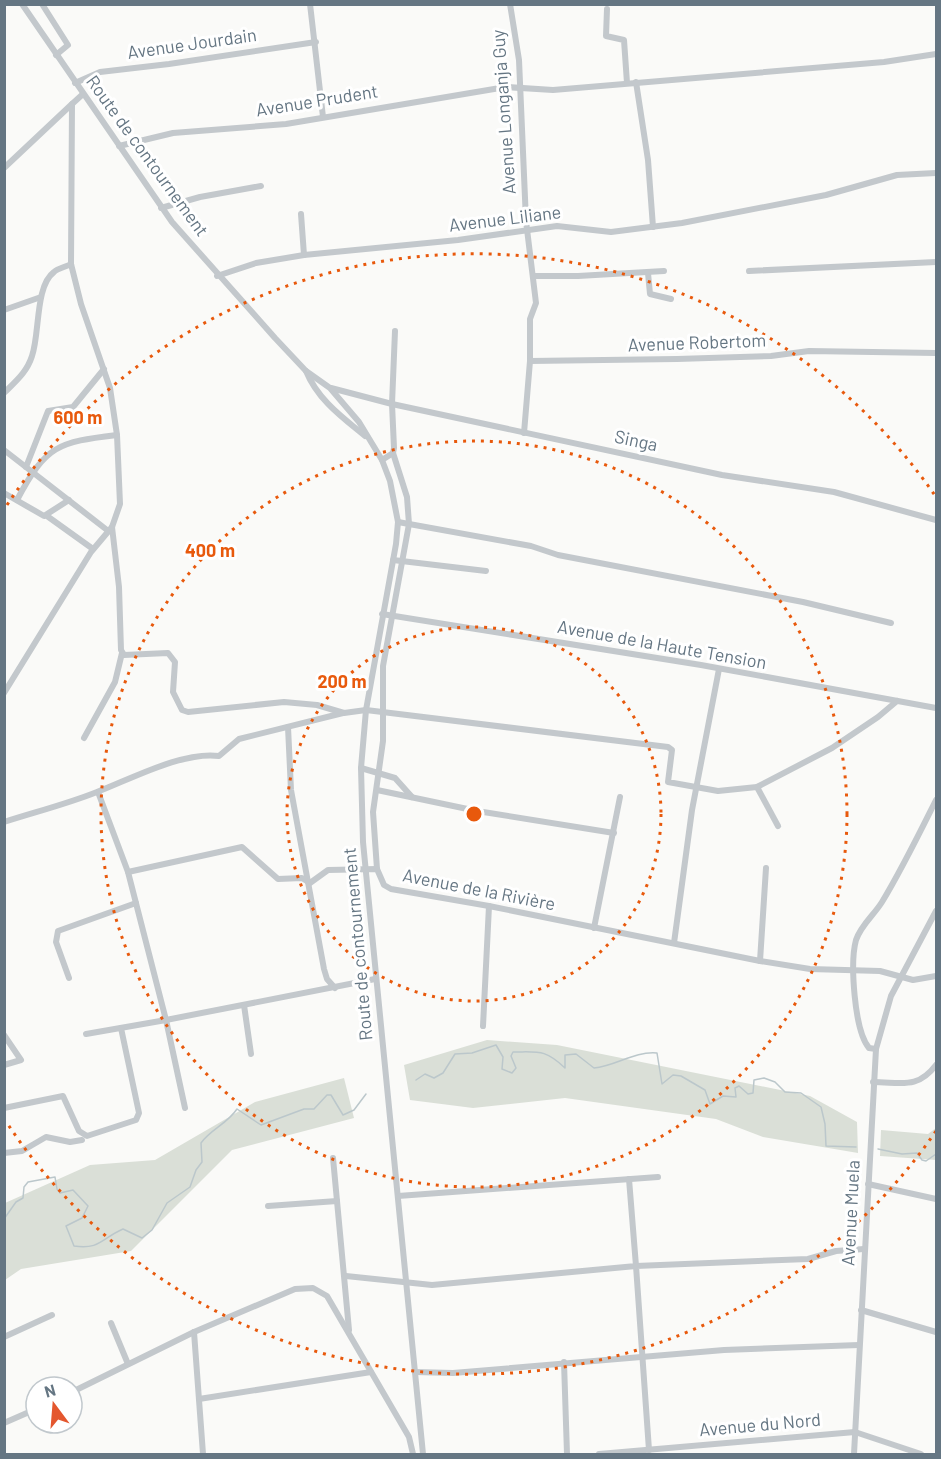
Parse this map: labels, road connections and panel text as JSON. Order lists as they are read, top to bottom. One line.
{"streets":{"street":["Avenue Jourdain","Avenue Prudent","Avenue Longanja Guy","Route de contournement","Avenue Liliane","Avenue Robertom","Singa","Avenue de la Haute Tension","Avenue de la Rivière","Avenue Muela","Avenue du Nord"]},"crossings":[["Avenue Jourdain","Route de contournement"],["Avenue Prudent","Avenue Longanja Guy"],["Avenue Prudent","Route de contournement"],["Avenue Longanja Guy","Avenue Liliane"],["Avenue Longanja Guy","Avenue Robertom"],["Route de contournement","Avenue Liliane"],["Route de contournement","Singa"],["Route de contournement","Avenue de la Haute Tension"],["Route de contournement","Avenue de la Rivière"],["Avenue de la Rivière","Avenue Muela"],["Avenue Muela","Avenue du Nord"]],"north":"top","rings":["600 m","400 m","200 m"]}
